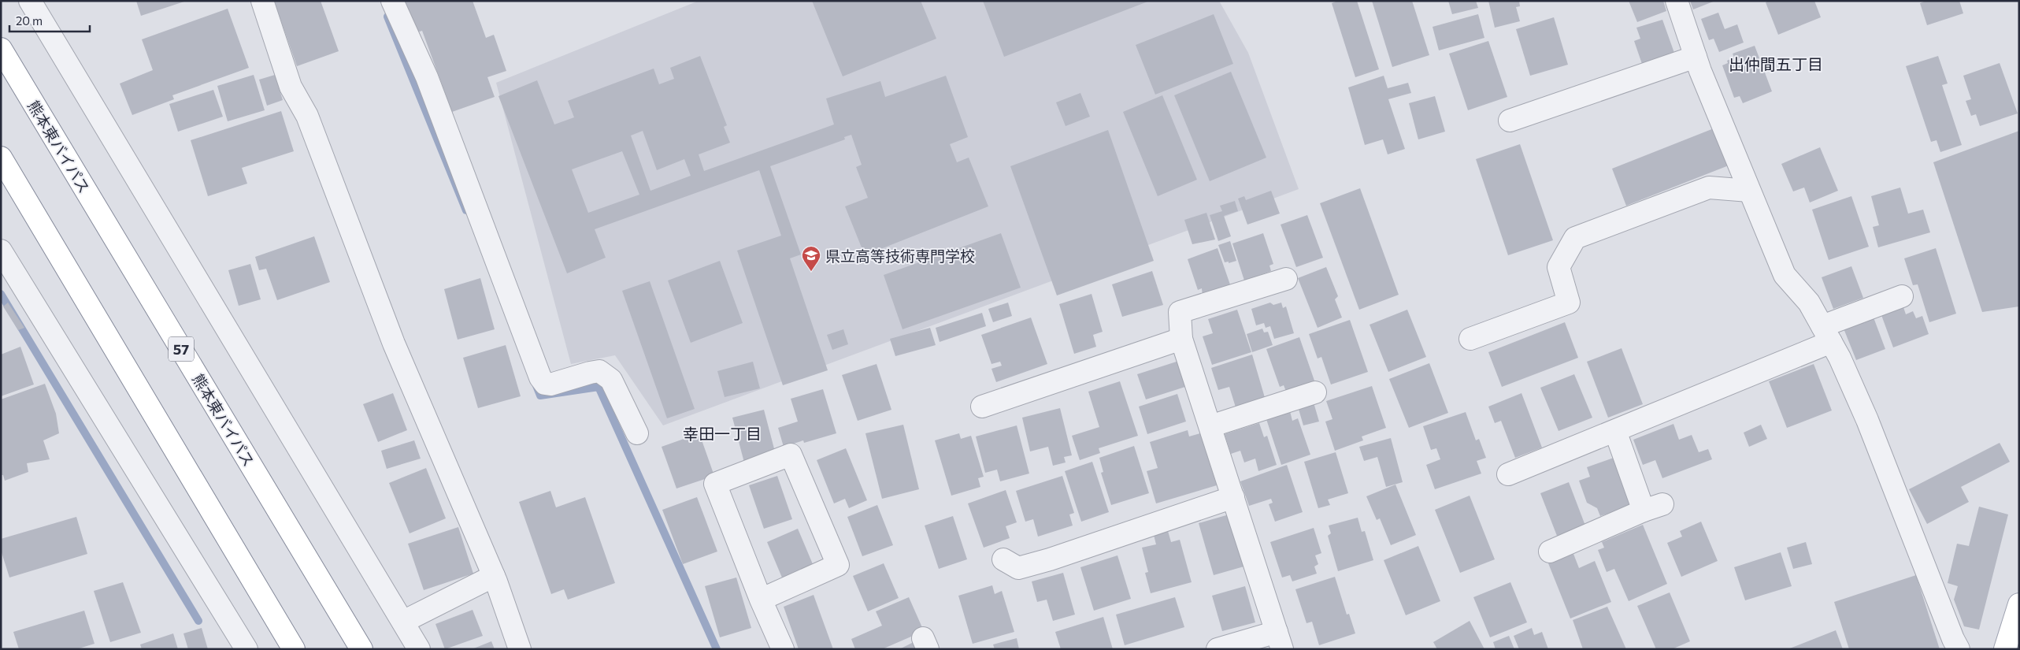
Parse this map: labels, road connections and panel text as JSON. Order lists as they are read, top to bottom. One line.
{"streets":{"main road":["熊本東バイパス","57"]},"districts":["出仲間五丁目","幸田一丁目"],"places":{"school or university":["県立高等技術専門学校"]},"scale_bar":"20 m"}
